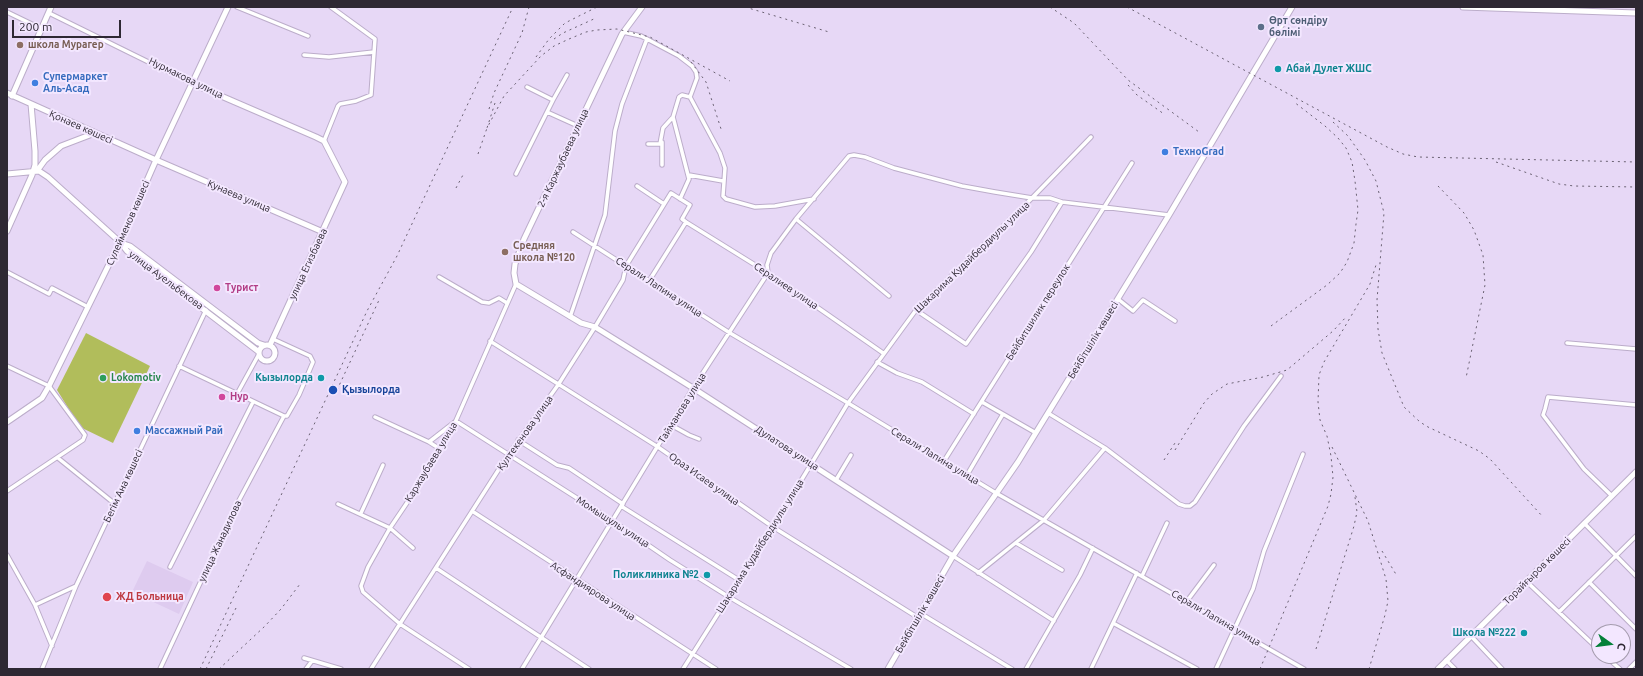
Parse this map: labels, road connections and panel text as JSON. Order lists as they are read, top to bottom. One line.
{"streets":{"street":["Нурмакова улица","Қонаев көшесі","2-я Каржаубаева улица","Кунаева улица","Сүлейменов көшесі","Шакарима Кудайбердиулы улица","улица Егизбаева","улица Ауельбекова","Сералиев улица","Серали Лапина улица","Бейбитшилик переулок","Бейбітшілік көшесі","Тайманова улица","Култекенова улица","Дулатова улица","Каржаубаева улица","Ораз Исаев улица","Бегім Ана көшесі","Момышулы улица","улица Жанадилова","Торайғыров көшесі","Асфандиярова улица"]},"crossings":[["Нурмакова улица","Сүлейменов көшесі"],["Нурмакова улица","улица Егизбаева"],["Қонаев көшесі","Кунаева улица"],["Қонаев көшесі","Сүлейменов көшесі"],["2-я Каржаубаева улица","Дулатова улица"],["2-я Каржаубаева улица","Каржаубаева улица"],["Кунаева улица","Сүлейменов көшесі"],["Кунаева улица","улица Егизбаева"],["Сүлейменов көшесі","улица Ауельбекова"],["Шакарима Кудайбердиулы улица","Сералиев улица"],["Шакарима Кудайбердиулы улица","Серали Лапина улица"],["Шакарима Кудайбердиулы улица","Тайманова улица"],["Шакарима Кудайбердиулы улица","Дулатова улица"],["Шакарима Кудайбердиулы улица","Ораз Исаев улица"],["Шакарима Кудайбердиулы улица","Момышулы улица"],["Шакарима Кудайбердиулы улица","Асфандиярова улица"],["улица Егизбаева","улица Ауельбекова"],["улица Егизбаева","улица Жанадилова"],["улица Ауельбекова","Бегім Ана көшесі"],["Сералиев улица","Тайманова улица"],["Серали Лапина улица","Бейбитшилик переулок"],["Серали Лапина улица","Бейбітшілік көшесі"],["Серали Лапина улица","Тайманова улица"],["Серали Лапина улица","Култекенова улица"],["Бейбітшілік көшесі","Дулатова улица"],["Бейбітшілік көшесі","Ораз Исаев улица"],["Тайманова улица","Дулатова улица"],["Тайманова улица","Ораз Исаев улица"],["Тайманова улица","Момышулы улица"],["Тайманова улица","Асфандиярова улица"],["Култекенова улица","Дулатова улица"],["Култекенова улица","Каржаубаева улица"],["Култекенова улица","Ораз Исаев улица"],["Култекенова улица","Момышулы улица"],["Култекенова улица","Асфандиярова улица"],["Дулатова улица","Каржаубаева улица"],["Каржаубаева улица","Ораз Исаев улица"],["Каржаубаева улица","Момышулы улица"]],"places":["Өрт сөндіру бөлімі","школа Мурагер","Абай Дулет ЖШС","Супермаркет Аль-Асад","ТехноGrad","Средняя школа №120","Турист","Lokomotiv","Кызылорда","Қызылорда","Нур","Массажный Рай","Поликлиника №2","ЖД Больница","Школа №222"],"scale_bar":"200 m","north":"right"}
